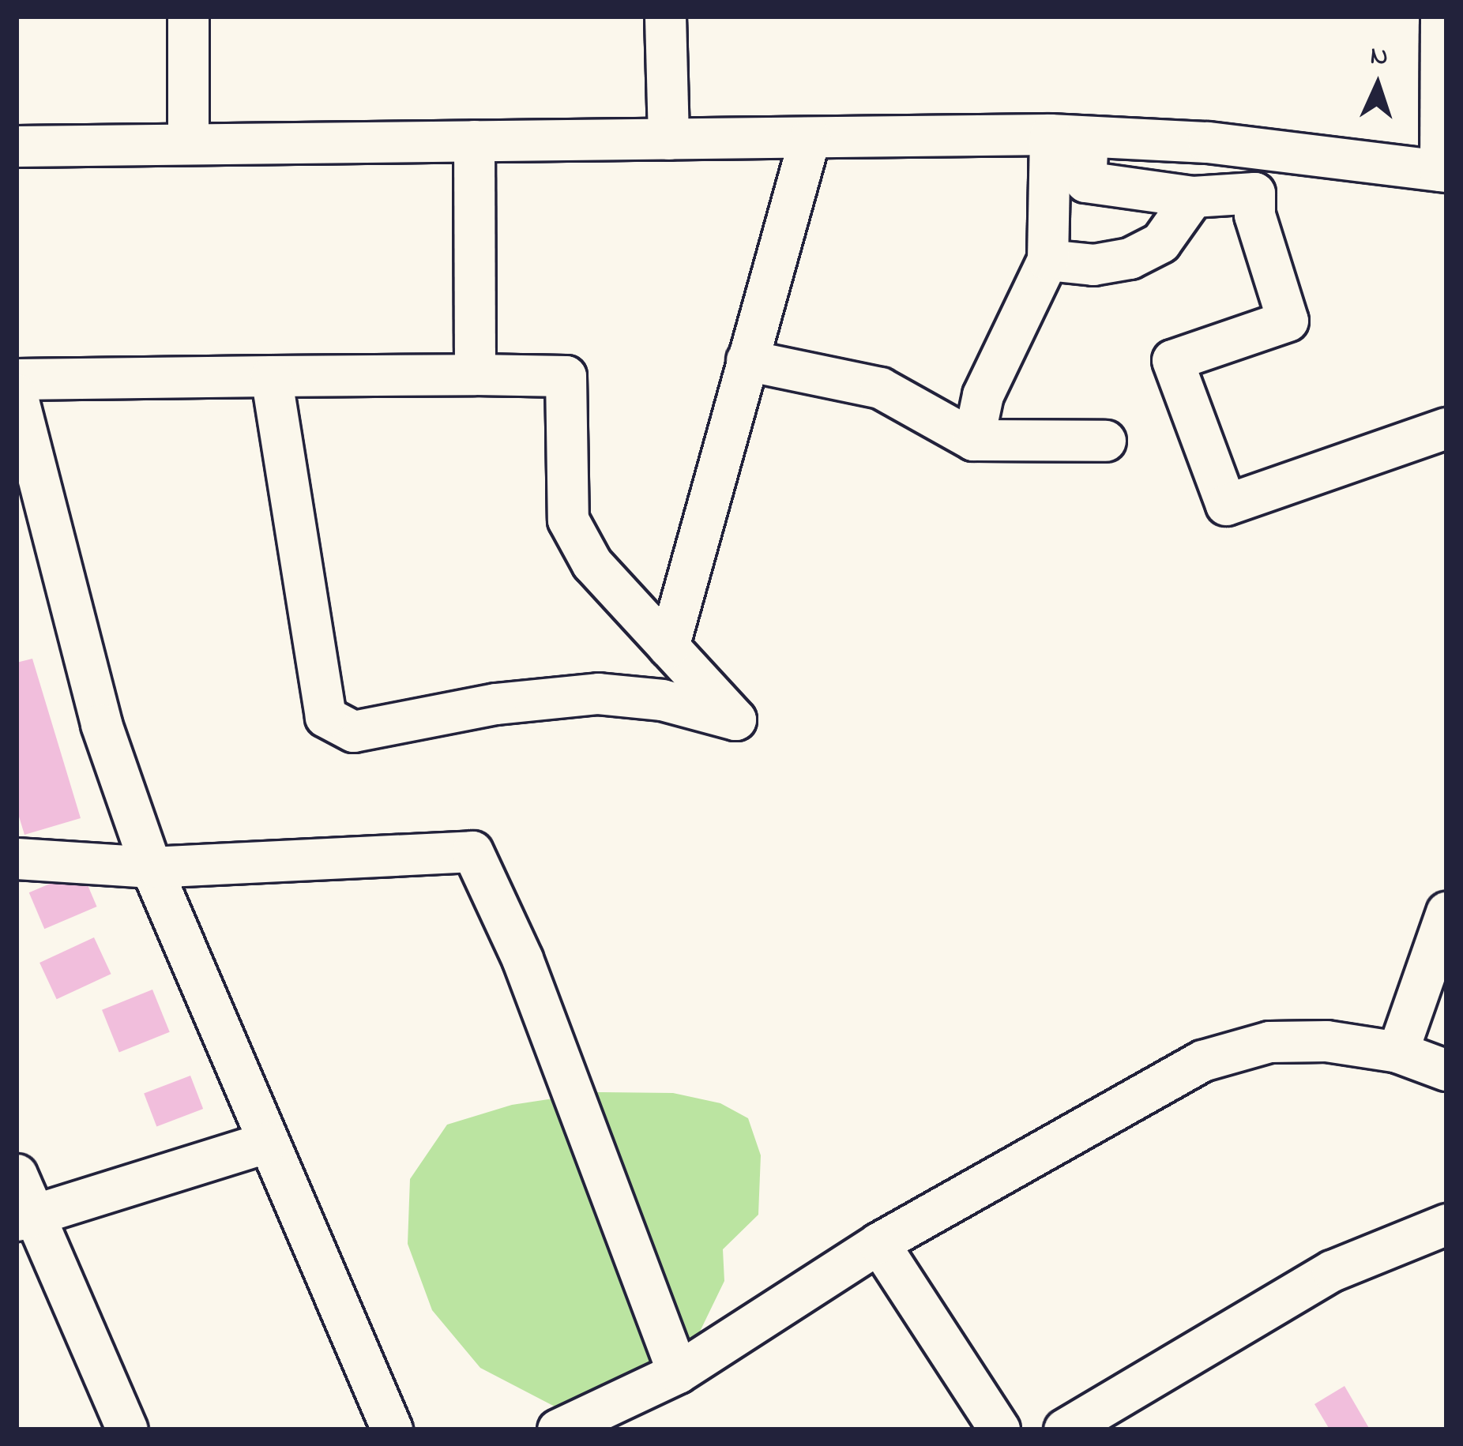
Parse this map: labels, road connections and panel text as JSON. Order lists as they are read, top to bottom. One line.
{"north":"top"}
